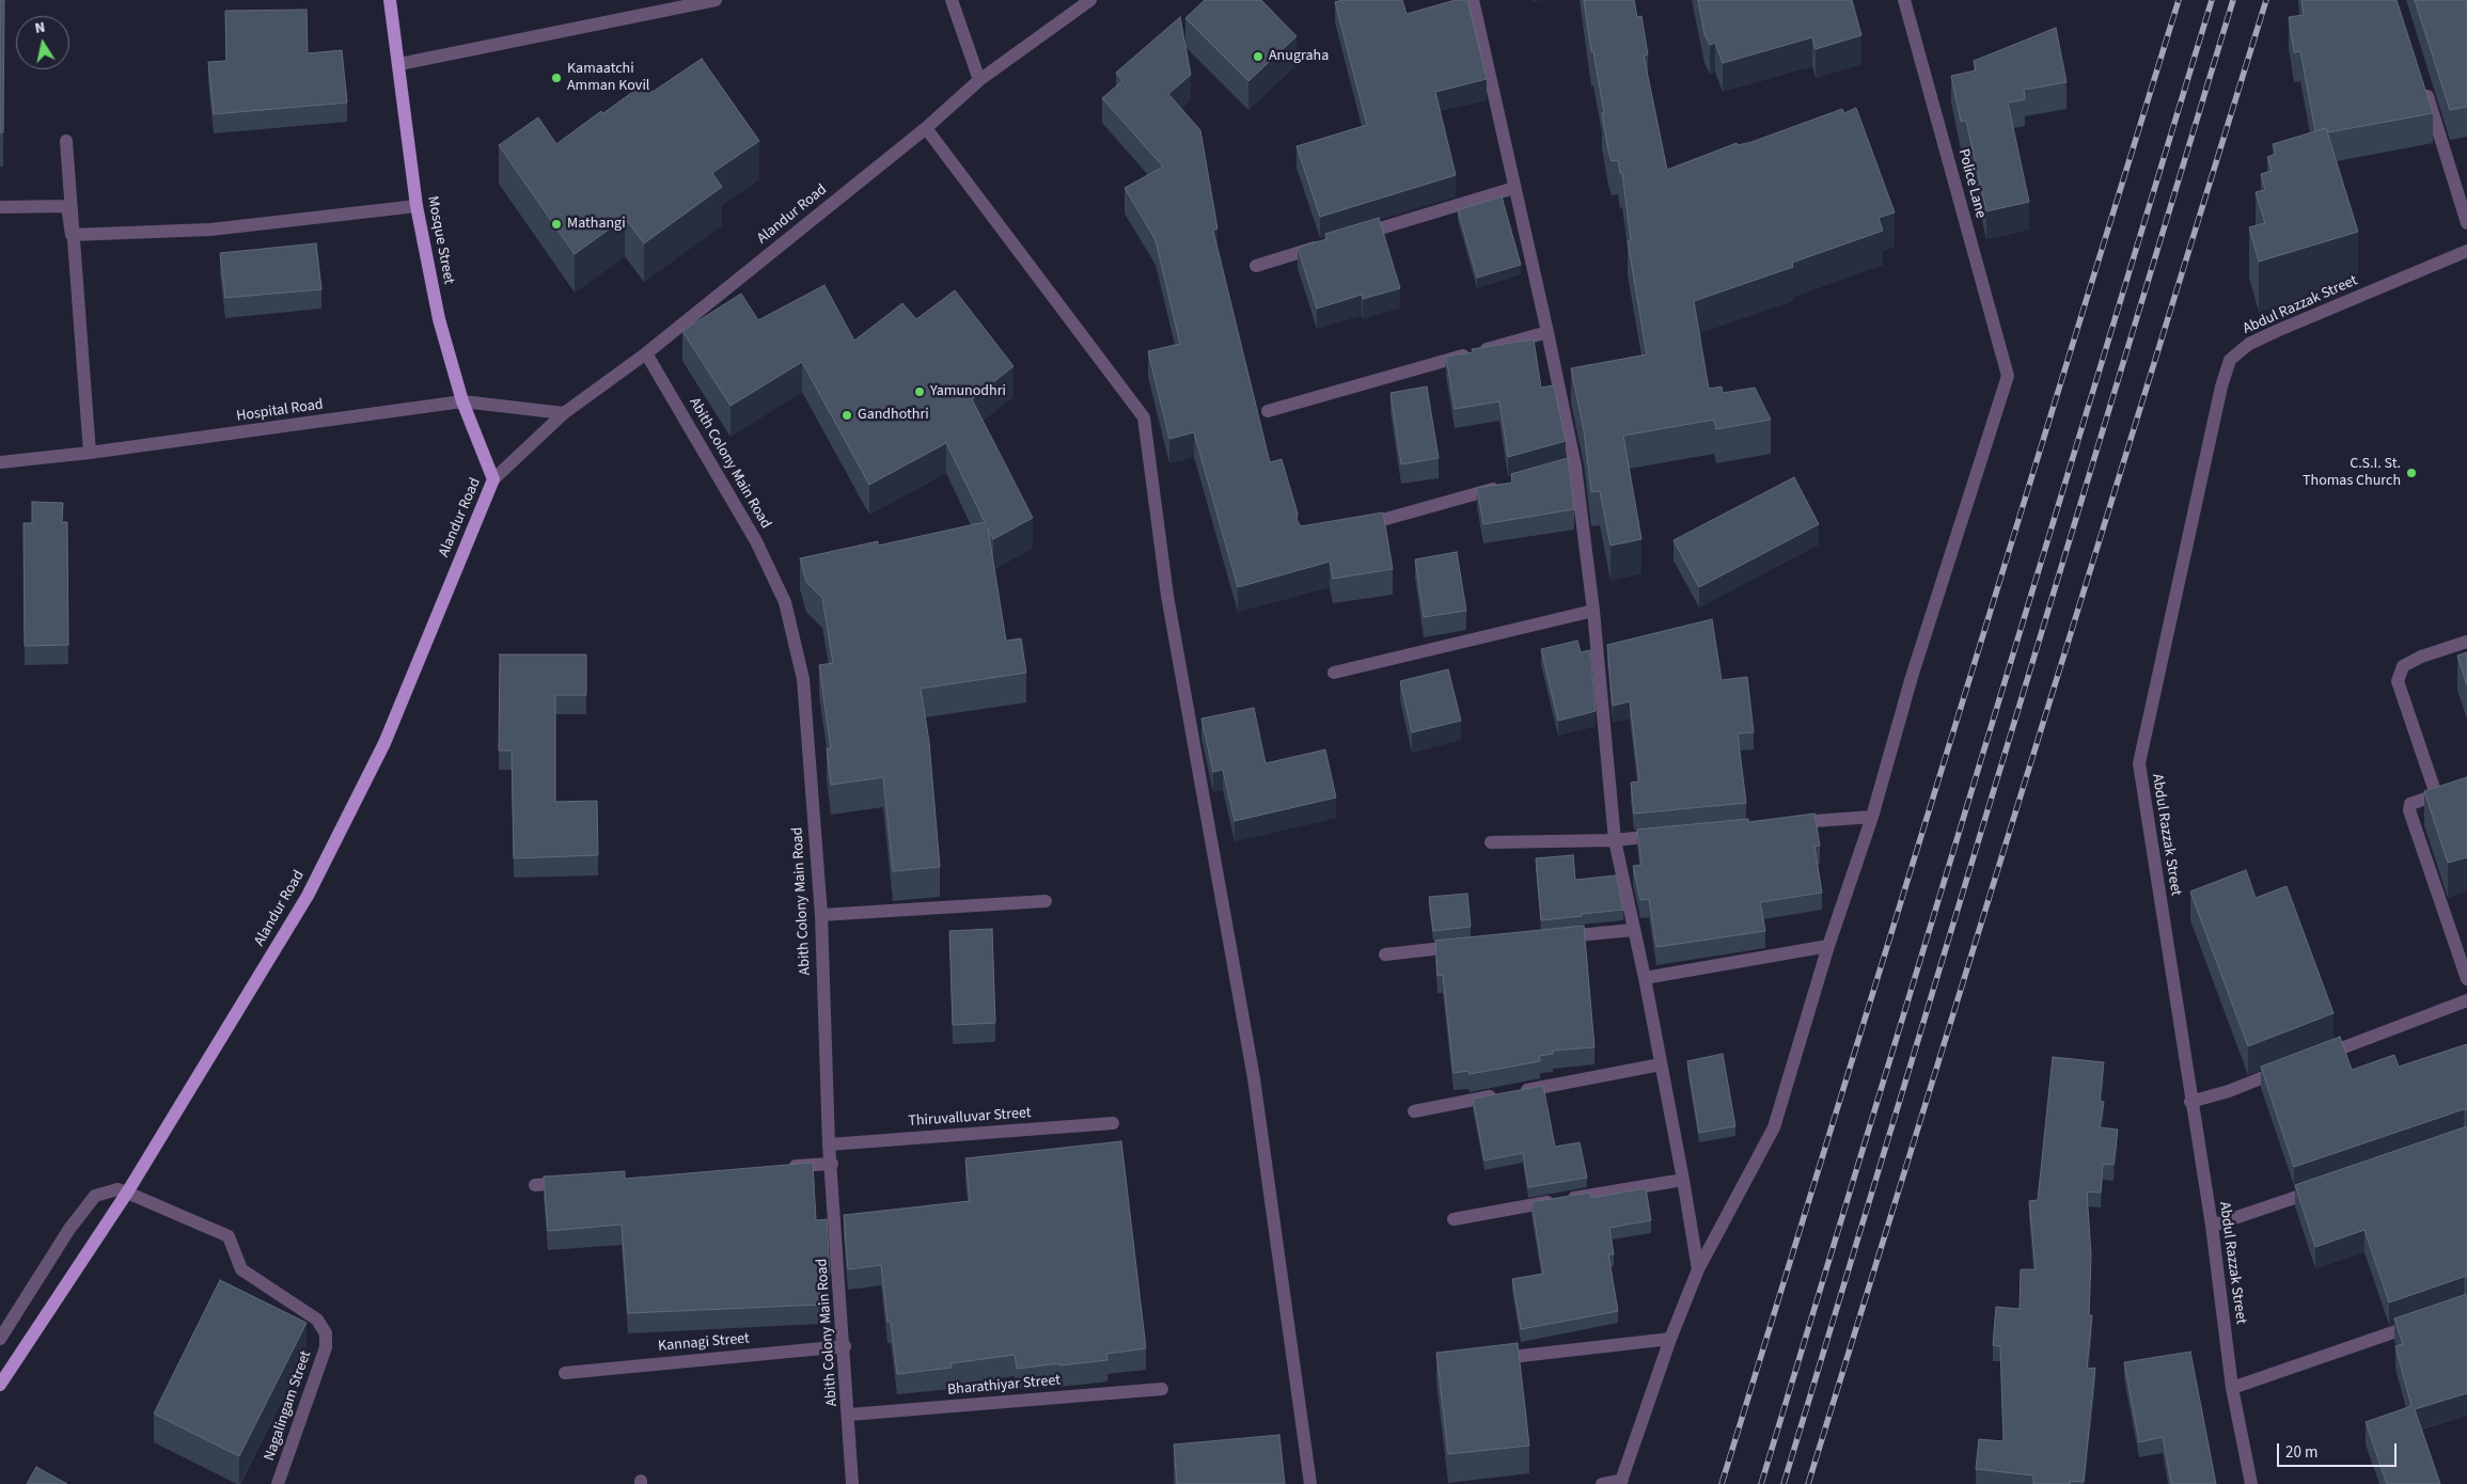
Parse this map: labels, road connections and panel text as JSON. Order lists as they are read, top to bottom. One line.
{"streets":{"main road":["Alandur Road","Mosque Street"],"street":["Police Lane","Abdul Razzak Street","Hospital Road","Abith Colony Main Road","Thiruvalluvar Street","Kannagi Street","Bharathiyar Street","Nagalingam Street"]},"crossings":[["Alandur Road","Mosque Street"],["Alandur Road","Hospital Road"],["Alandur Road","Abith Colony Main Road"],["Alandur Road","Nagalingam Street"],["Mosque Street","Hospital Road"],["Abith Colony Main Road","Thiruvalluvar Street"],["Abith Colony Main Road","Kannagi Street"],["Abith Colony Main Road","Bharathiyar Street"]],"places":["Anugraha","Kamaatchi Amman Kovil","Mathangi","Yamunodhri","Gandhothri","C.S.I. St. Thomas Church"],"scale_bar":"20 m","north":"top"}
